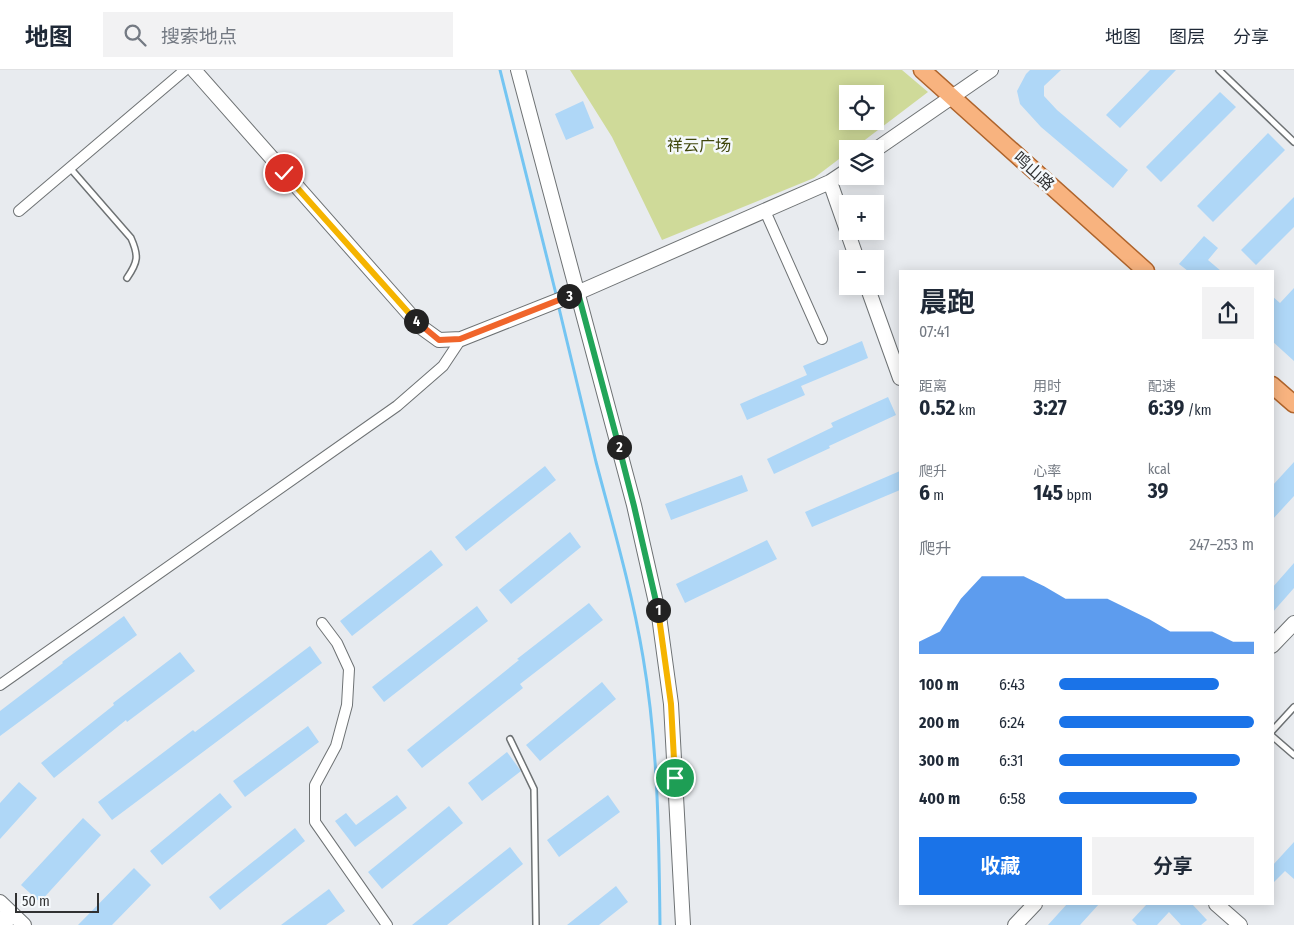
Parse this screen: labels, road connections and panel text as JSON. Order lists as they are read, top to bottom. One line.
{"streets":{"main road":["鸣山路"]},"parks":["祥云广场"],"scale_bar":"50 m","page":{"header":"地图","search":"搜索地点","nav":["地图","图层","分享"],"map_buttons":["+","−"],"heading":["晨跑","07:41"],"pins":["3","4","2","1"],"stats":[["距离","0.52 km"],["用时","3:27"],["配速","6:39 /km"],["爬升","6 m"],["心率","145 bpm"],["kcal","39"]],"chart":["爬升","247–253 m"],"list":[{"name":"100 m","note":"6:43"},{"name":"200 m","note":"6:24"},{"name":"300 m","note":"6:31"},{"name":"400 m","note":"6:58"}],"buttons":["收藏","分享"],"scale":"50 m"}}
